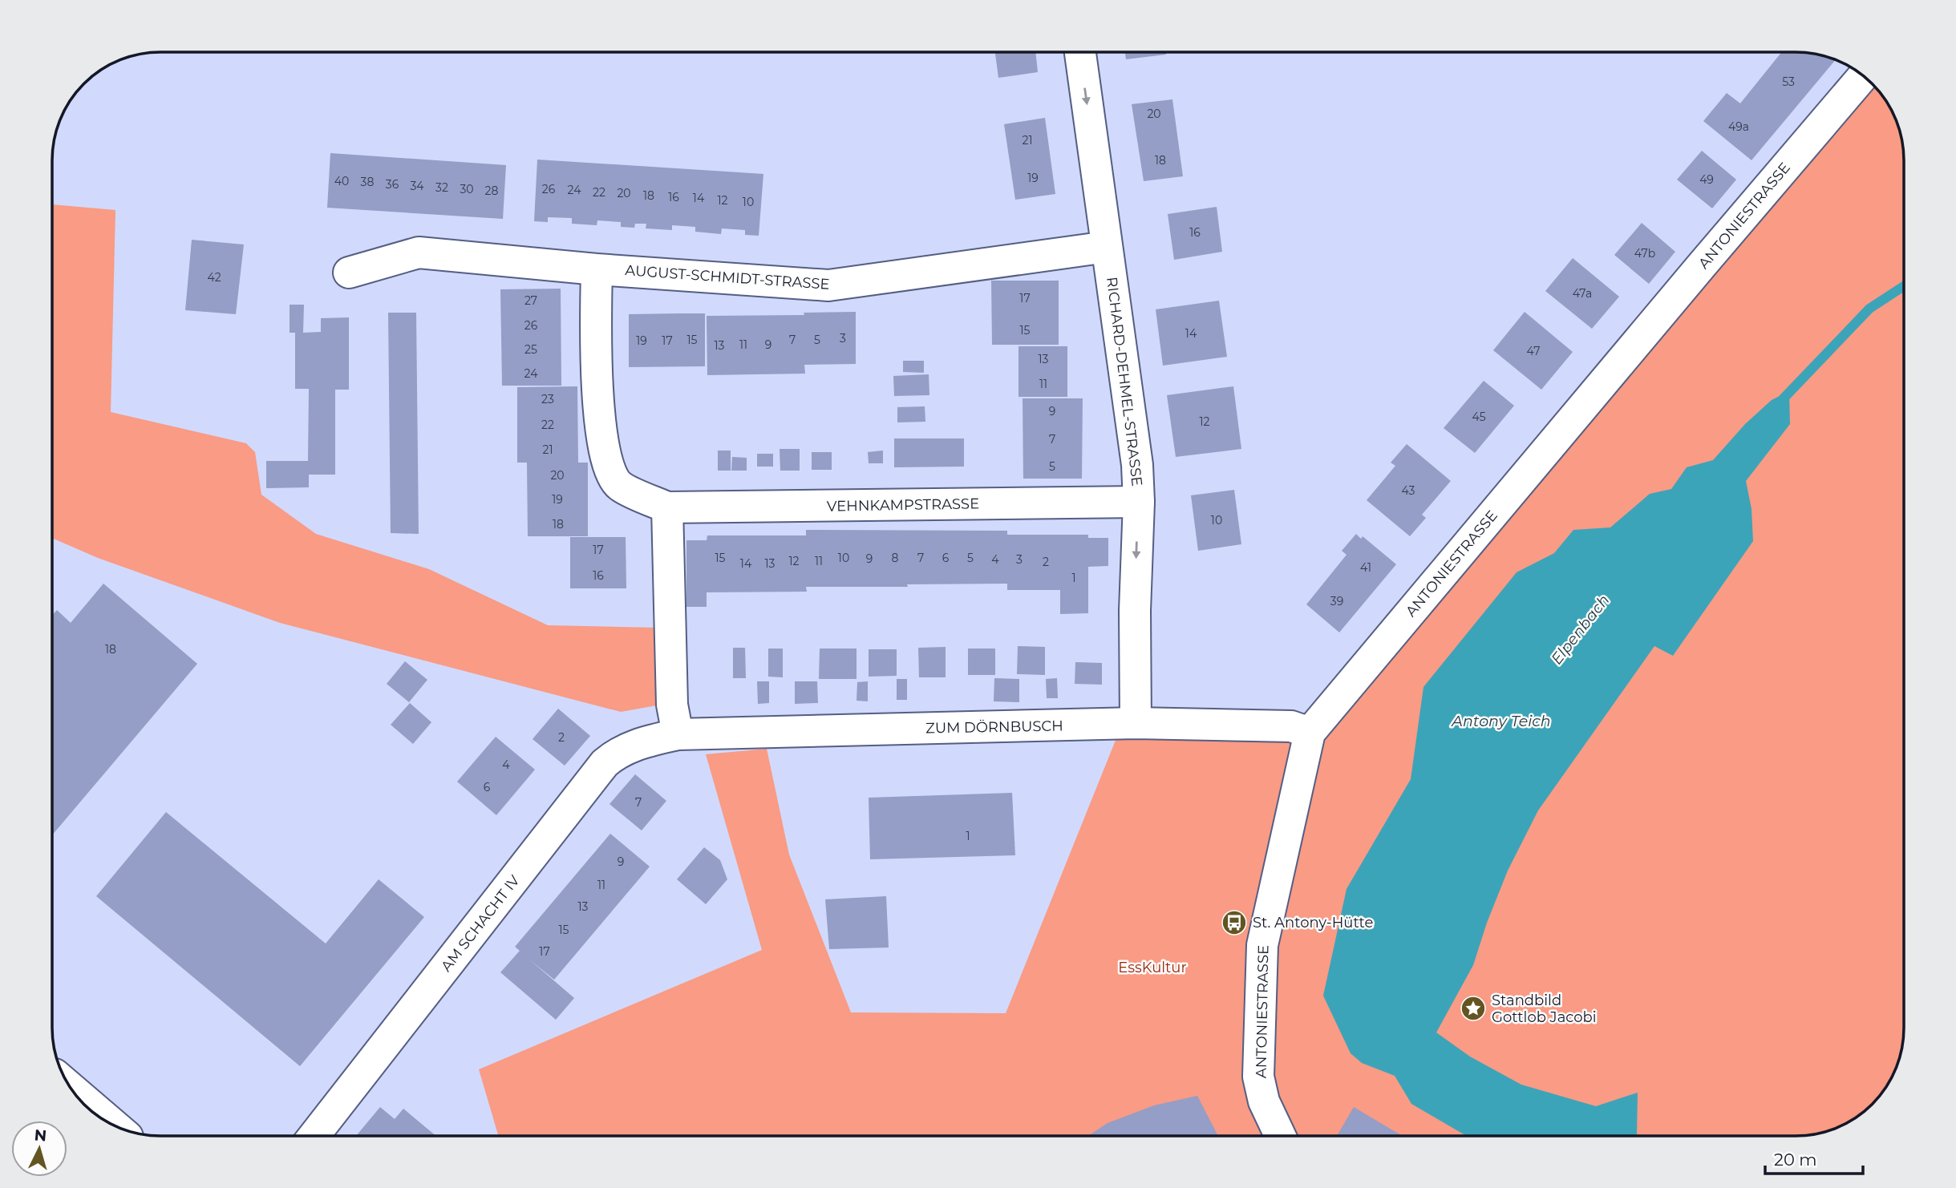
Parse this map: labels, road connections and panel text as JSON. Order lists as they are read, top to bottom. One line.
{"streets":{"street":["ANTONIESTRASSE","AUGUST-SCHMIDT-STRASSE","RICHARD-DEHMEL-STRASSE","VEHNKAMPSTRASSE","ZUM DÖRNBUSCH","AM SCHACHT IV"]},"crossings":[["ANTONIESTRASSE","ZUM DÖRNBUSCH"],["AUGUST-SCHMIDT-STRASSE","RICHARD-DEHMEL-STRASSE"],["AUGUST-SCHMIDT-STRASSE","VEHNKAMPSTRASSE"],["RICHARD-DEHMEL-STRASSE","VEHNKAMPSTRASSE"],["RICHARD-DEHMEL-STRASSE","ZUM DÖRNBUSCH"],["ZUM DÖRNBUSCH","AM SCHACHT IV"]],"one_way":["RICHARD-DEHMEL-STRASSE"],"water":["Elpenbach","Antony Teich"],"parks":["EssKultur"],"places":{"bus stop":["St. Antony-Hütte"],"place":["Standbild Gottlob Jacobi"]},"house_numbers":["53","20","49a","21","18","19","49","40","38","36","34","32","30","26","24","28","22","20","18","16","14","12","10","16","47b","42","47a","17","27","26","15","14","3","15","7","5","19","17","11","9","13","25","47","13","24","11","23","9","45","12","22","7","21","5","20","43","19","10","18","17","15","10","8","7","6","5","9","4","3","12","11","2","14","13","41","16","1","39","18","2","4","6","7","1","9","11","13","15","17"],"scale_bar":"20 m","north":"top"}
